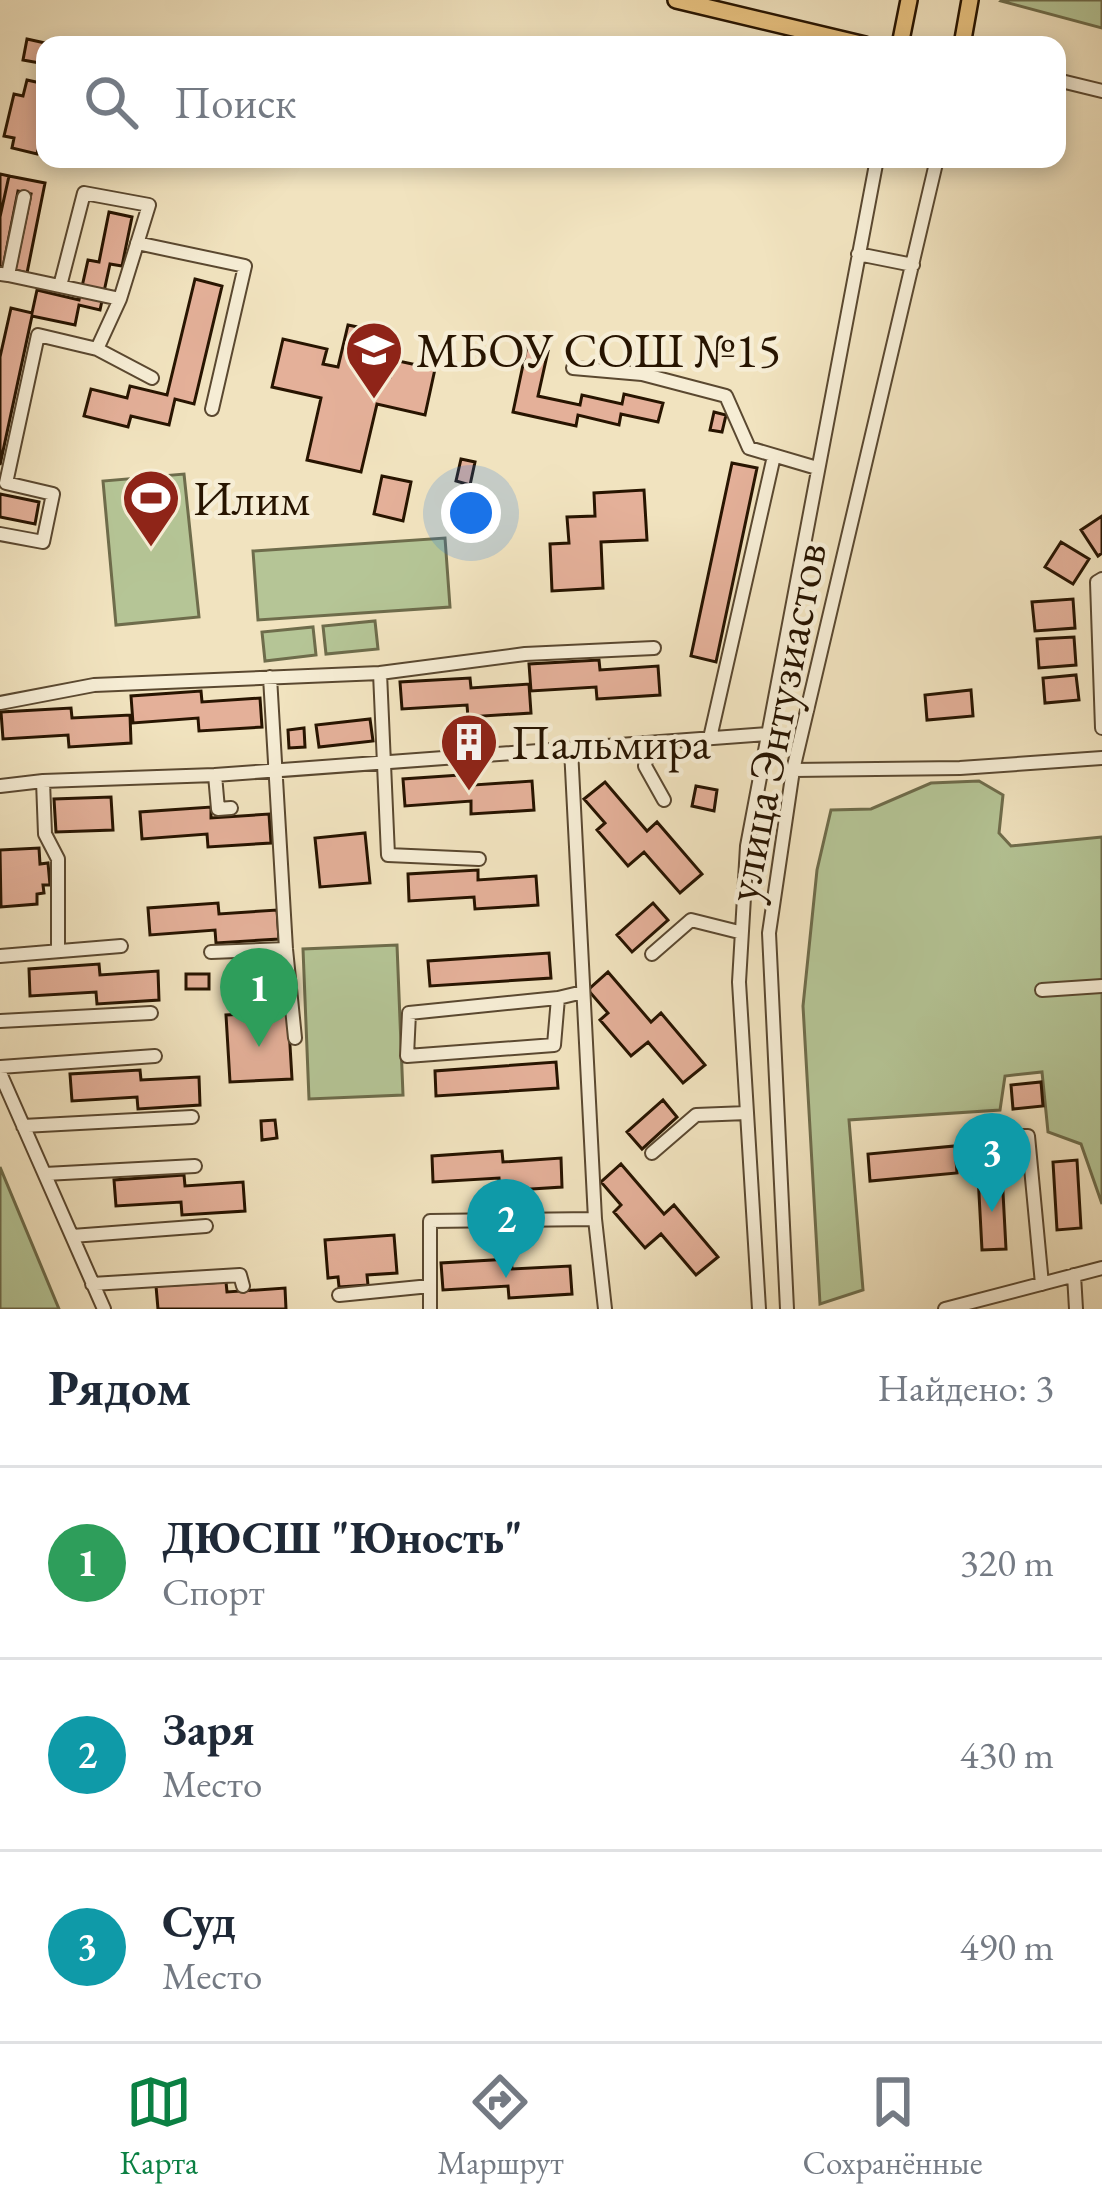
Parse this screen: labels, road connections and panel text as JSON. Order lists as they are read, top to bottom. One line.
{"streets":{"street":["улица Энтузиастов"]},"places":{"school or university":["МБОУ СОШ №15"],"sports":["Илим"],"building":["Пальмира"]},"page":{"search":"Поиск","pins":["1","3","2"],"heading":["Рядом","Найдено: 3"],"list":[{"mark":"1","name":"ДЮСШ \"Юность\"","note":"Спорт","value":"320 m"},{"mark":"2","name":"Заря","note":"Место","value":"430 m"},{"mark":"3","name":"Суд","note":"Место","value":"490 m"}],"nav":["Карта","Маршрут","Сохранённые"]}}
